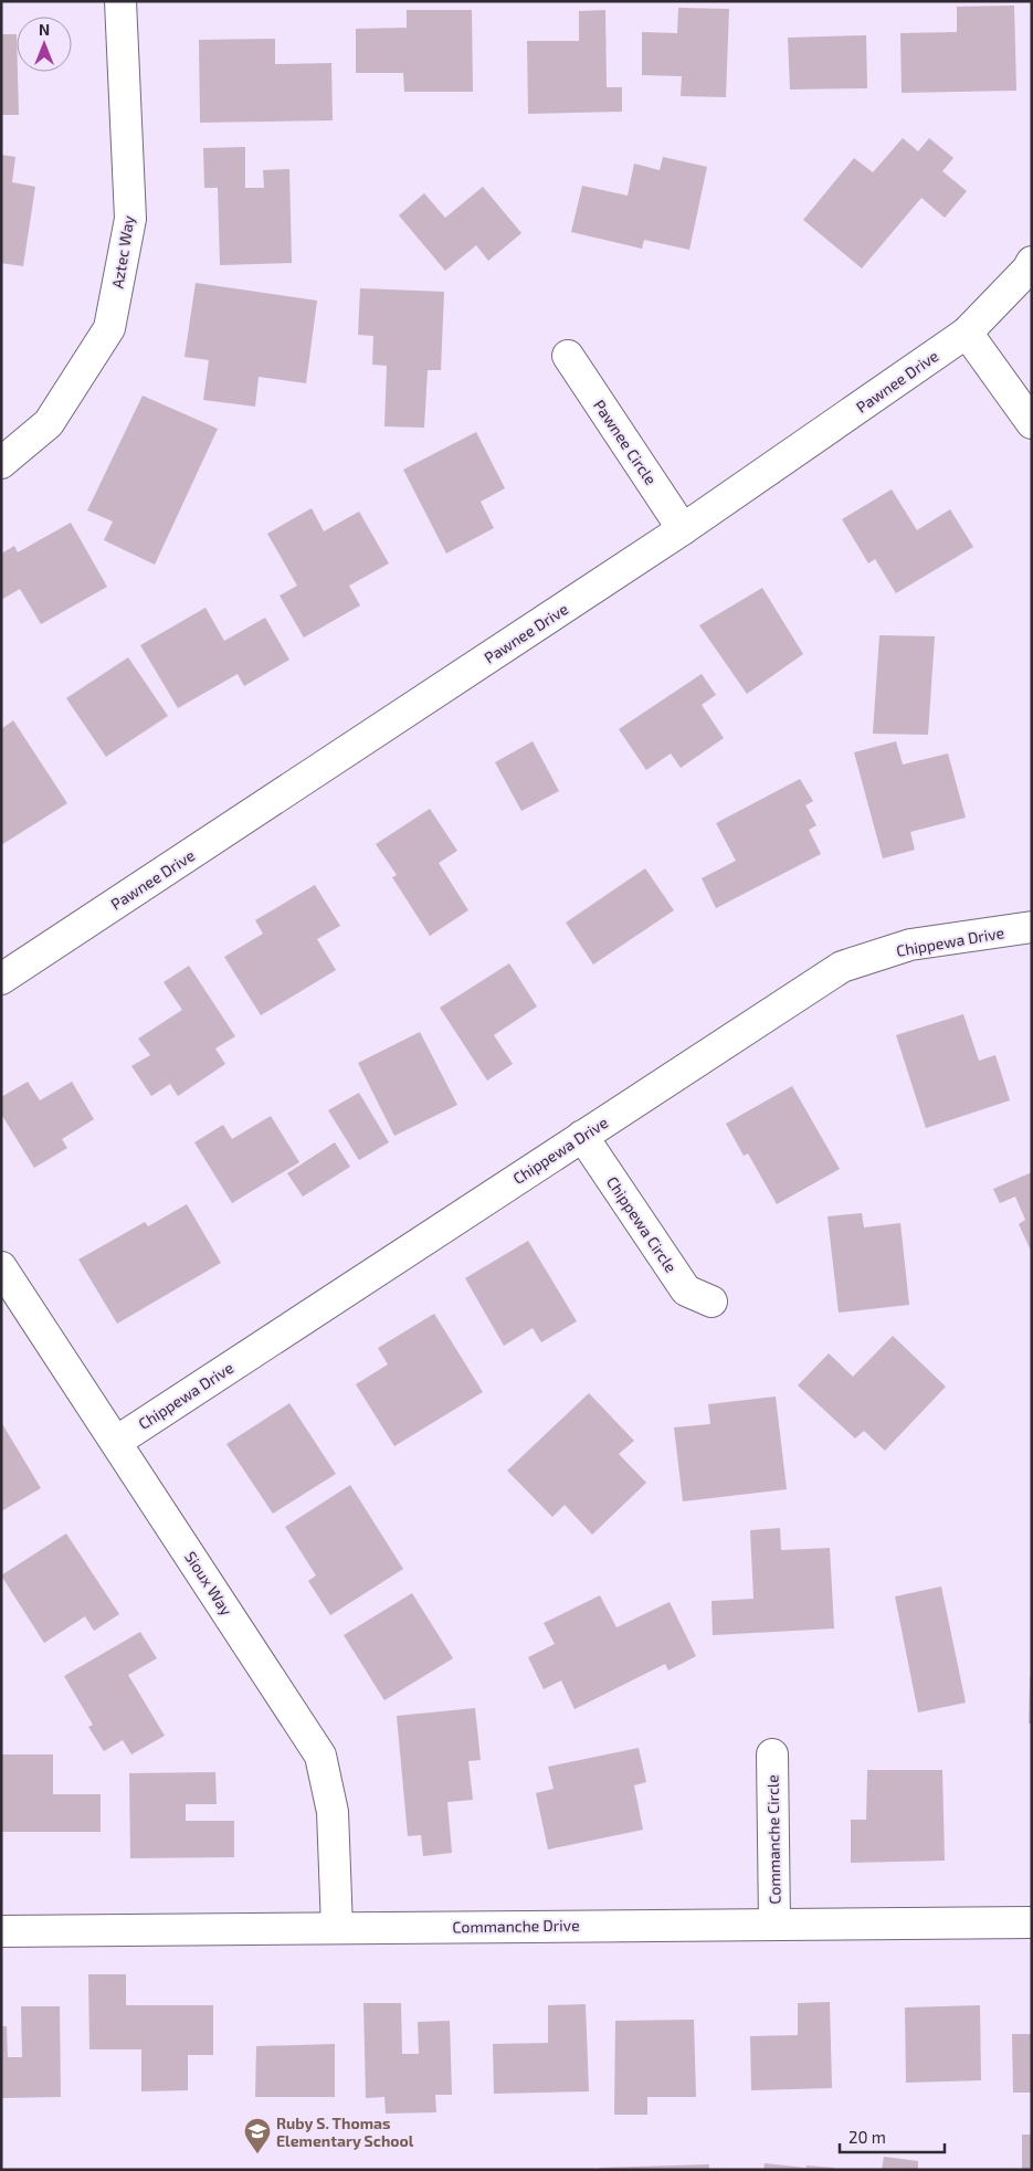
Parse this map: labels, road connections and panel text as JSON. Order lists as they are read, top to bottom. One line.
{"streets":{"street":["Aztec Way","Pawnee Drive","Pawnee Circle","Chippewa Drive","Chippewa Circle","Sioux Way","Commanche Circle","Commanche Drive"]},"crossings":[["Pawnee Drive","Pawnee Circle"],["Chippewa Drive","Chippewa Circle"],["Chippewa Drive","Sioux Way"],["Sioux Way","Commanche Drive"],["Commanche Circle","Commanche Drive"]],"places":{"school or university":["Ruby S. Thomas Elementary School"]},"scale_bar":"20 m","north":"top"}
